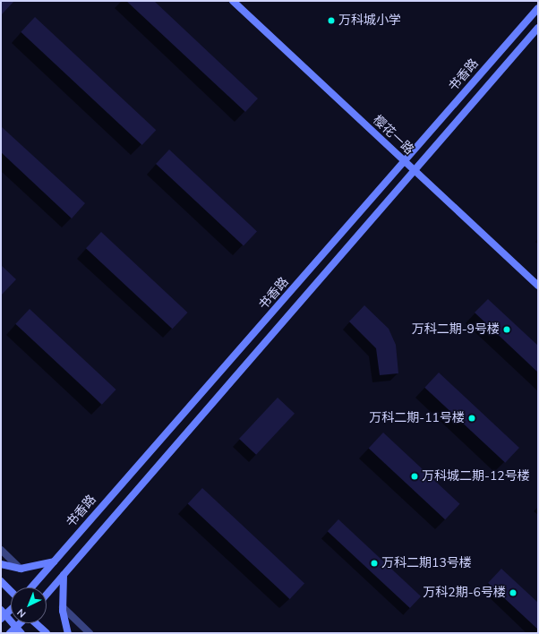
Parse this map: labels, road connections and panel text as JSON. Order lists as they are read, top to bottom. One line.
{"streets":{"street":["书香路","樱花一路"]},"crossings":[["书香路","樱花一路"]],"places":["万科城小学","万科二期-9号楼","万科二期-11号楼","万科城二期-12号楼","万科二期13号楼","万科2期-6号楼"],"north":"bottom left"}
